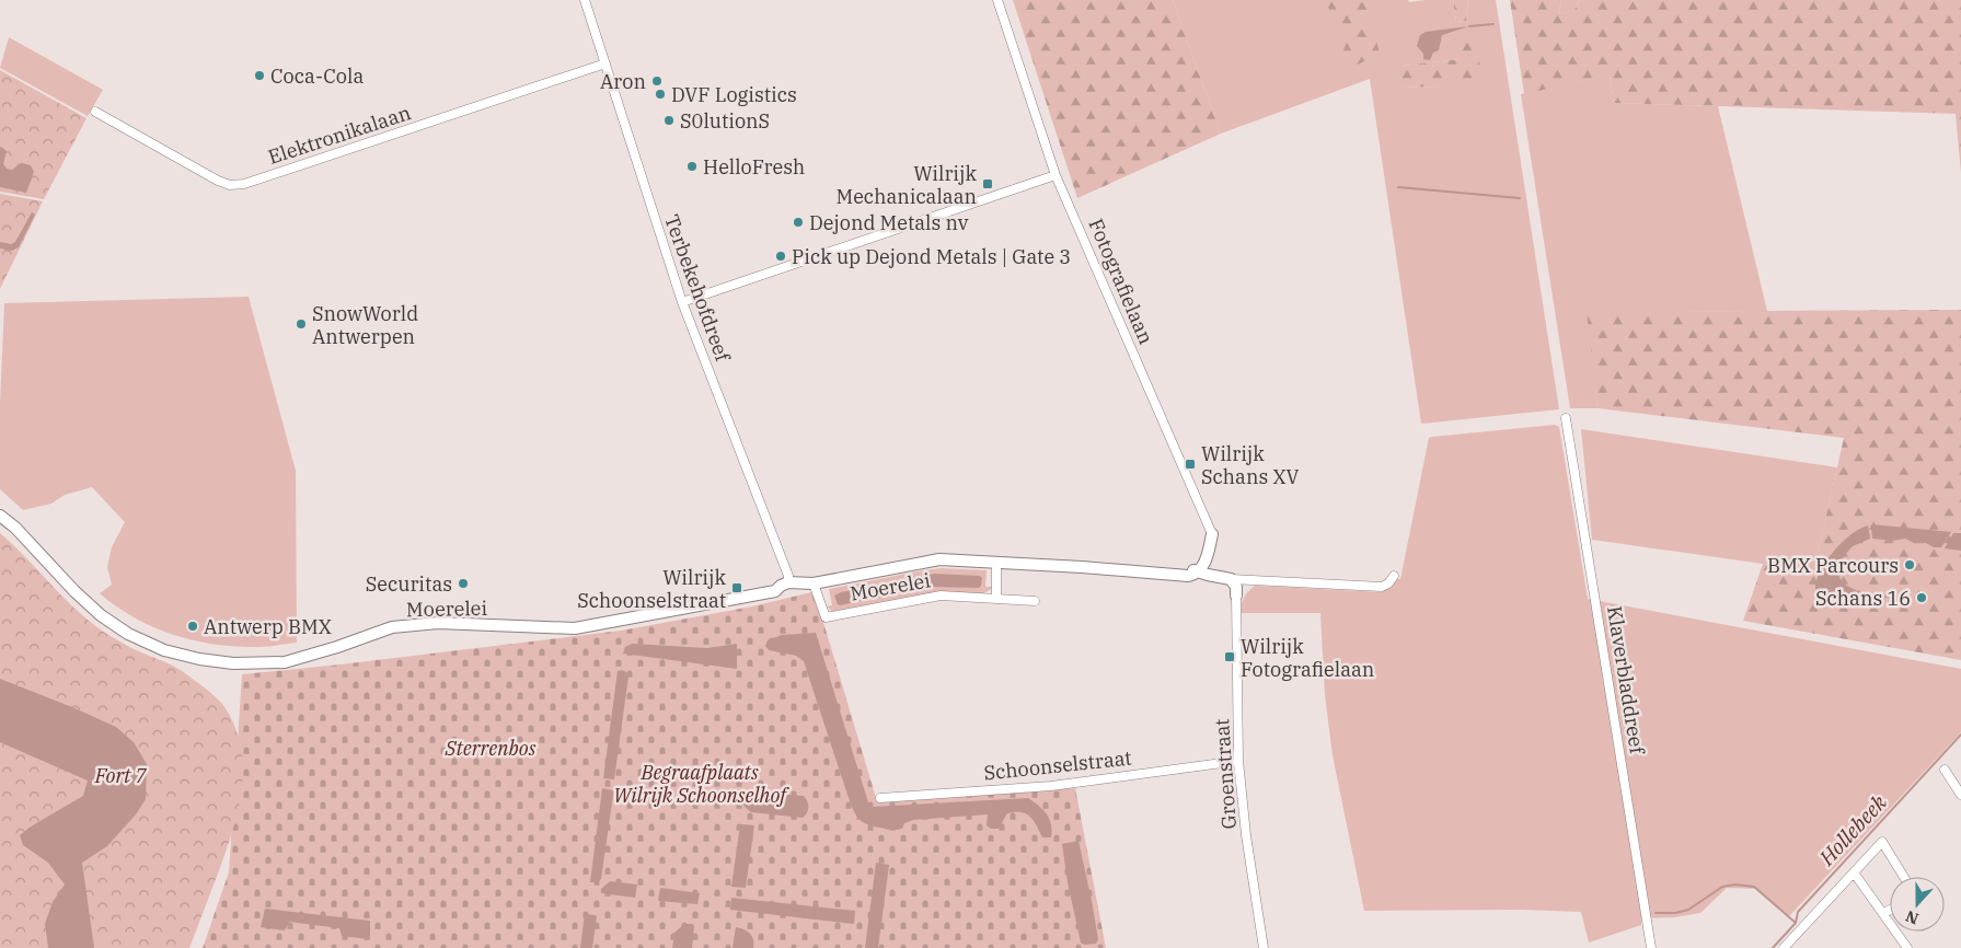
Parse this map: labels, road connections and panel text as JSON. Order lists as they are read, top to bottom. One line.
{"streets":{"street":["Elektronikalaan","Fotografielaan","Terbekehofdreef","Moerelei","Klaverbladdreef","Schoonselstraat","Groenstraat"]},"crossings":[["Elektronikalaan","Terbekehofdreef"],["Fotografielaan","Moerelei"],["Terbekehofdreef","Moerelei"],["Schoonselstraat","Groenstraat"]],"water":["Hollebeek"],"parks":["Sterrenbos","Begraafplaats Wilrijk Schoonselhof","Fort 7"],"places":{"other":["Coca-Cola","Aron","DVF Logistics","S0lutionS","HelloFresh","Dejond Metals nv","Pick up Dejond Metals | Gate 3","SnowWorld Antwerpen","BMX Parcours","Securitas","Schans 16","Antwerp BMX"],"transit":["Wilrijk Mechanicalaan","Wilrijk Schans XV","Wilrijk Schoonselstraat","Wilrijk Fotografielaan"]},"north":"bottom"}
